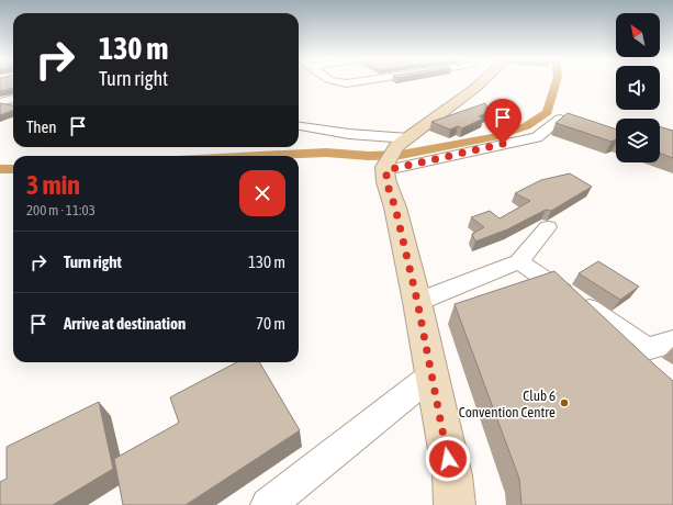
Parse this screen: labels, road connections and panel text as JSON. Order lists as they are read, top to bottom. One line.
{"places":["Club 6 Convention Centre"],"north":"top left","page":{"turn":["130 m","Turn right"],"then":"Then","heading":["3 min","200 m · 11:03"],"list":[{"name":"Turn right","value":"130 m"},{"name":"Arrive at destination","value":"70 m"}]}}
